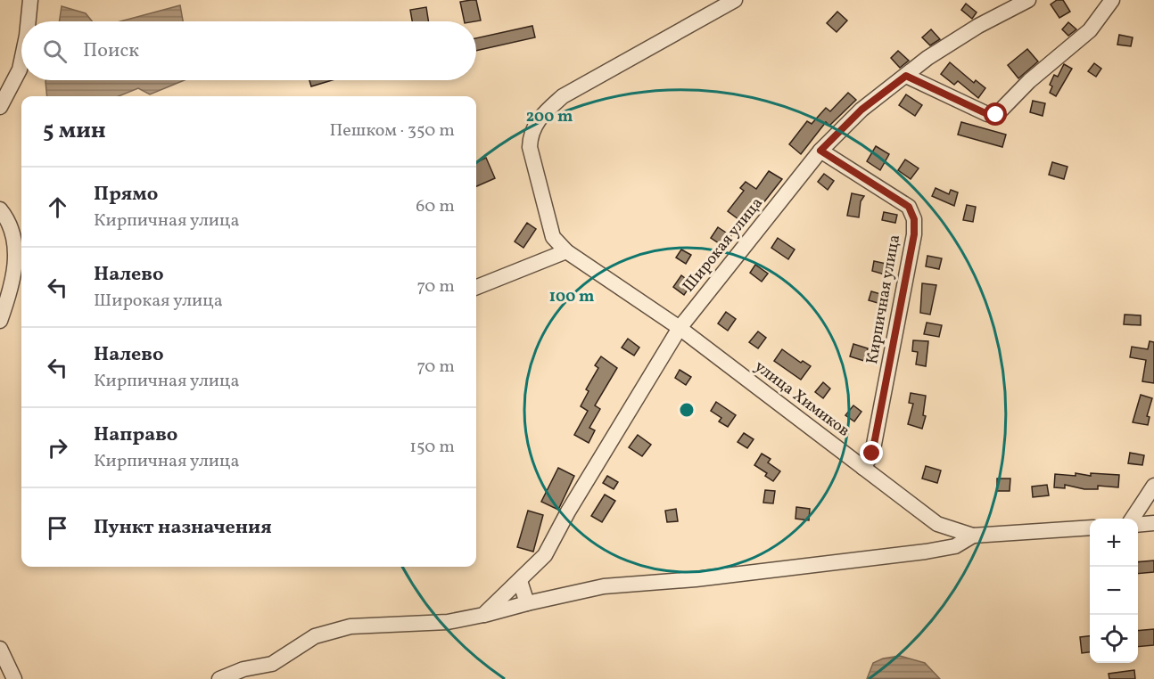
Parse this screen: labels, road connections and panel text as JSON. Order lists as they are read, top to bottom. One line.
{"streets":{"street":["Широкая улица","Кирпичная улица","улица Химиков"]},"crossings":[["Широкая улица","Кирпичная улица"],["Широкая улица","улица Химиков"],["Кирпичная улица","улица Химиков"]],"page":{"search":"Поиск","heading":["5 мин","Пешком · 350 m"],"list":[["Прямо","Кирпичная улица","60 m"],["Налево","Широкая улица","70 m"],["Налево","Кирпичная улица","70 m"],["Направо","Кирпичная улица","150 m"],"Пункт назначения"],"map_buttons":["+","−"]},"rings":["200 m","100 m"]}
